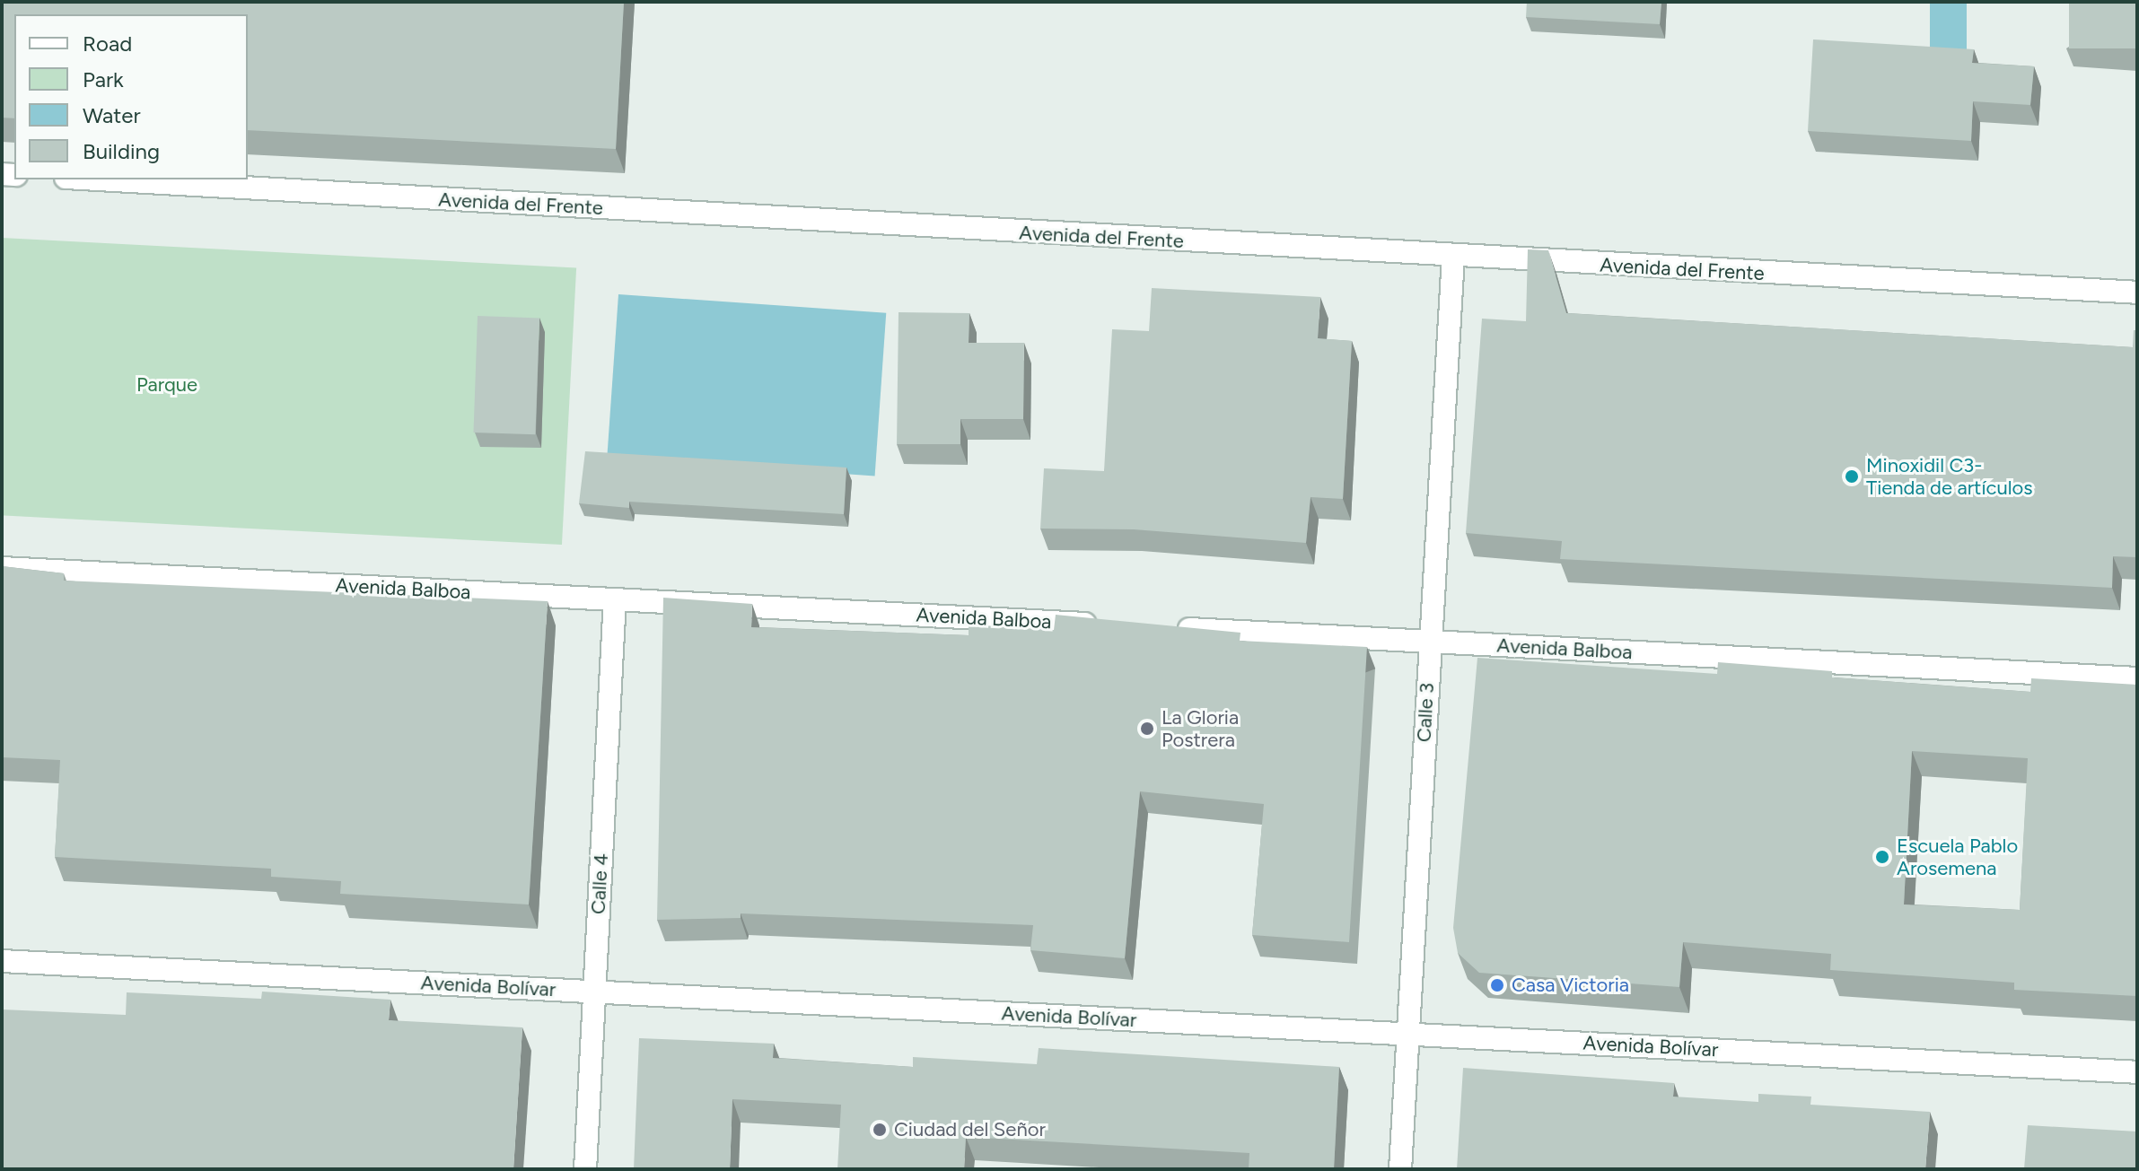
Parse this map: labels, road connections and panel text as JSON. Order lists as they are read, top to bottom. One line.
{"streets":{"street":["Avenida del Frente","Avenida Balboa","Calle 3","Calle 4","Avenida Bolívar"]},"crossings":[["Avenida del Frente","Calle 3"],["Avenida Balboa","Calle 3"],["Avenida Balboa","Calle 4"],["Calle 3","Avenida Bolívar"],["Calle 4","Avenida Bolívar"]],"parks":["Parque"],"places":["Minoxidil C3- Tienda de artículos","La Gloria Postrera","Escuela Pablo Arosemena","Casa Victoria","Ciudad del Señor"],"legend":["Road","Park","Water","Building"]}
